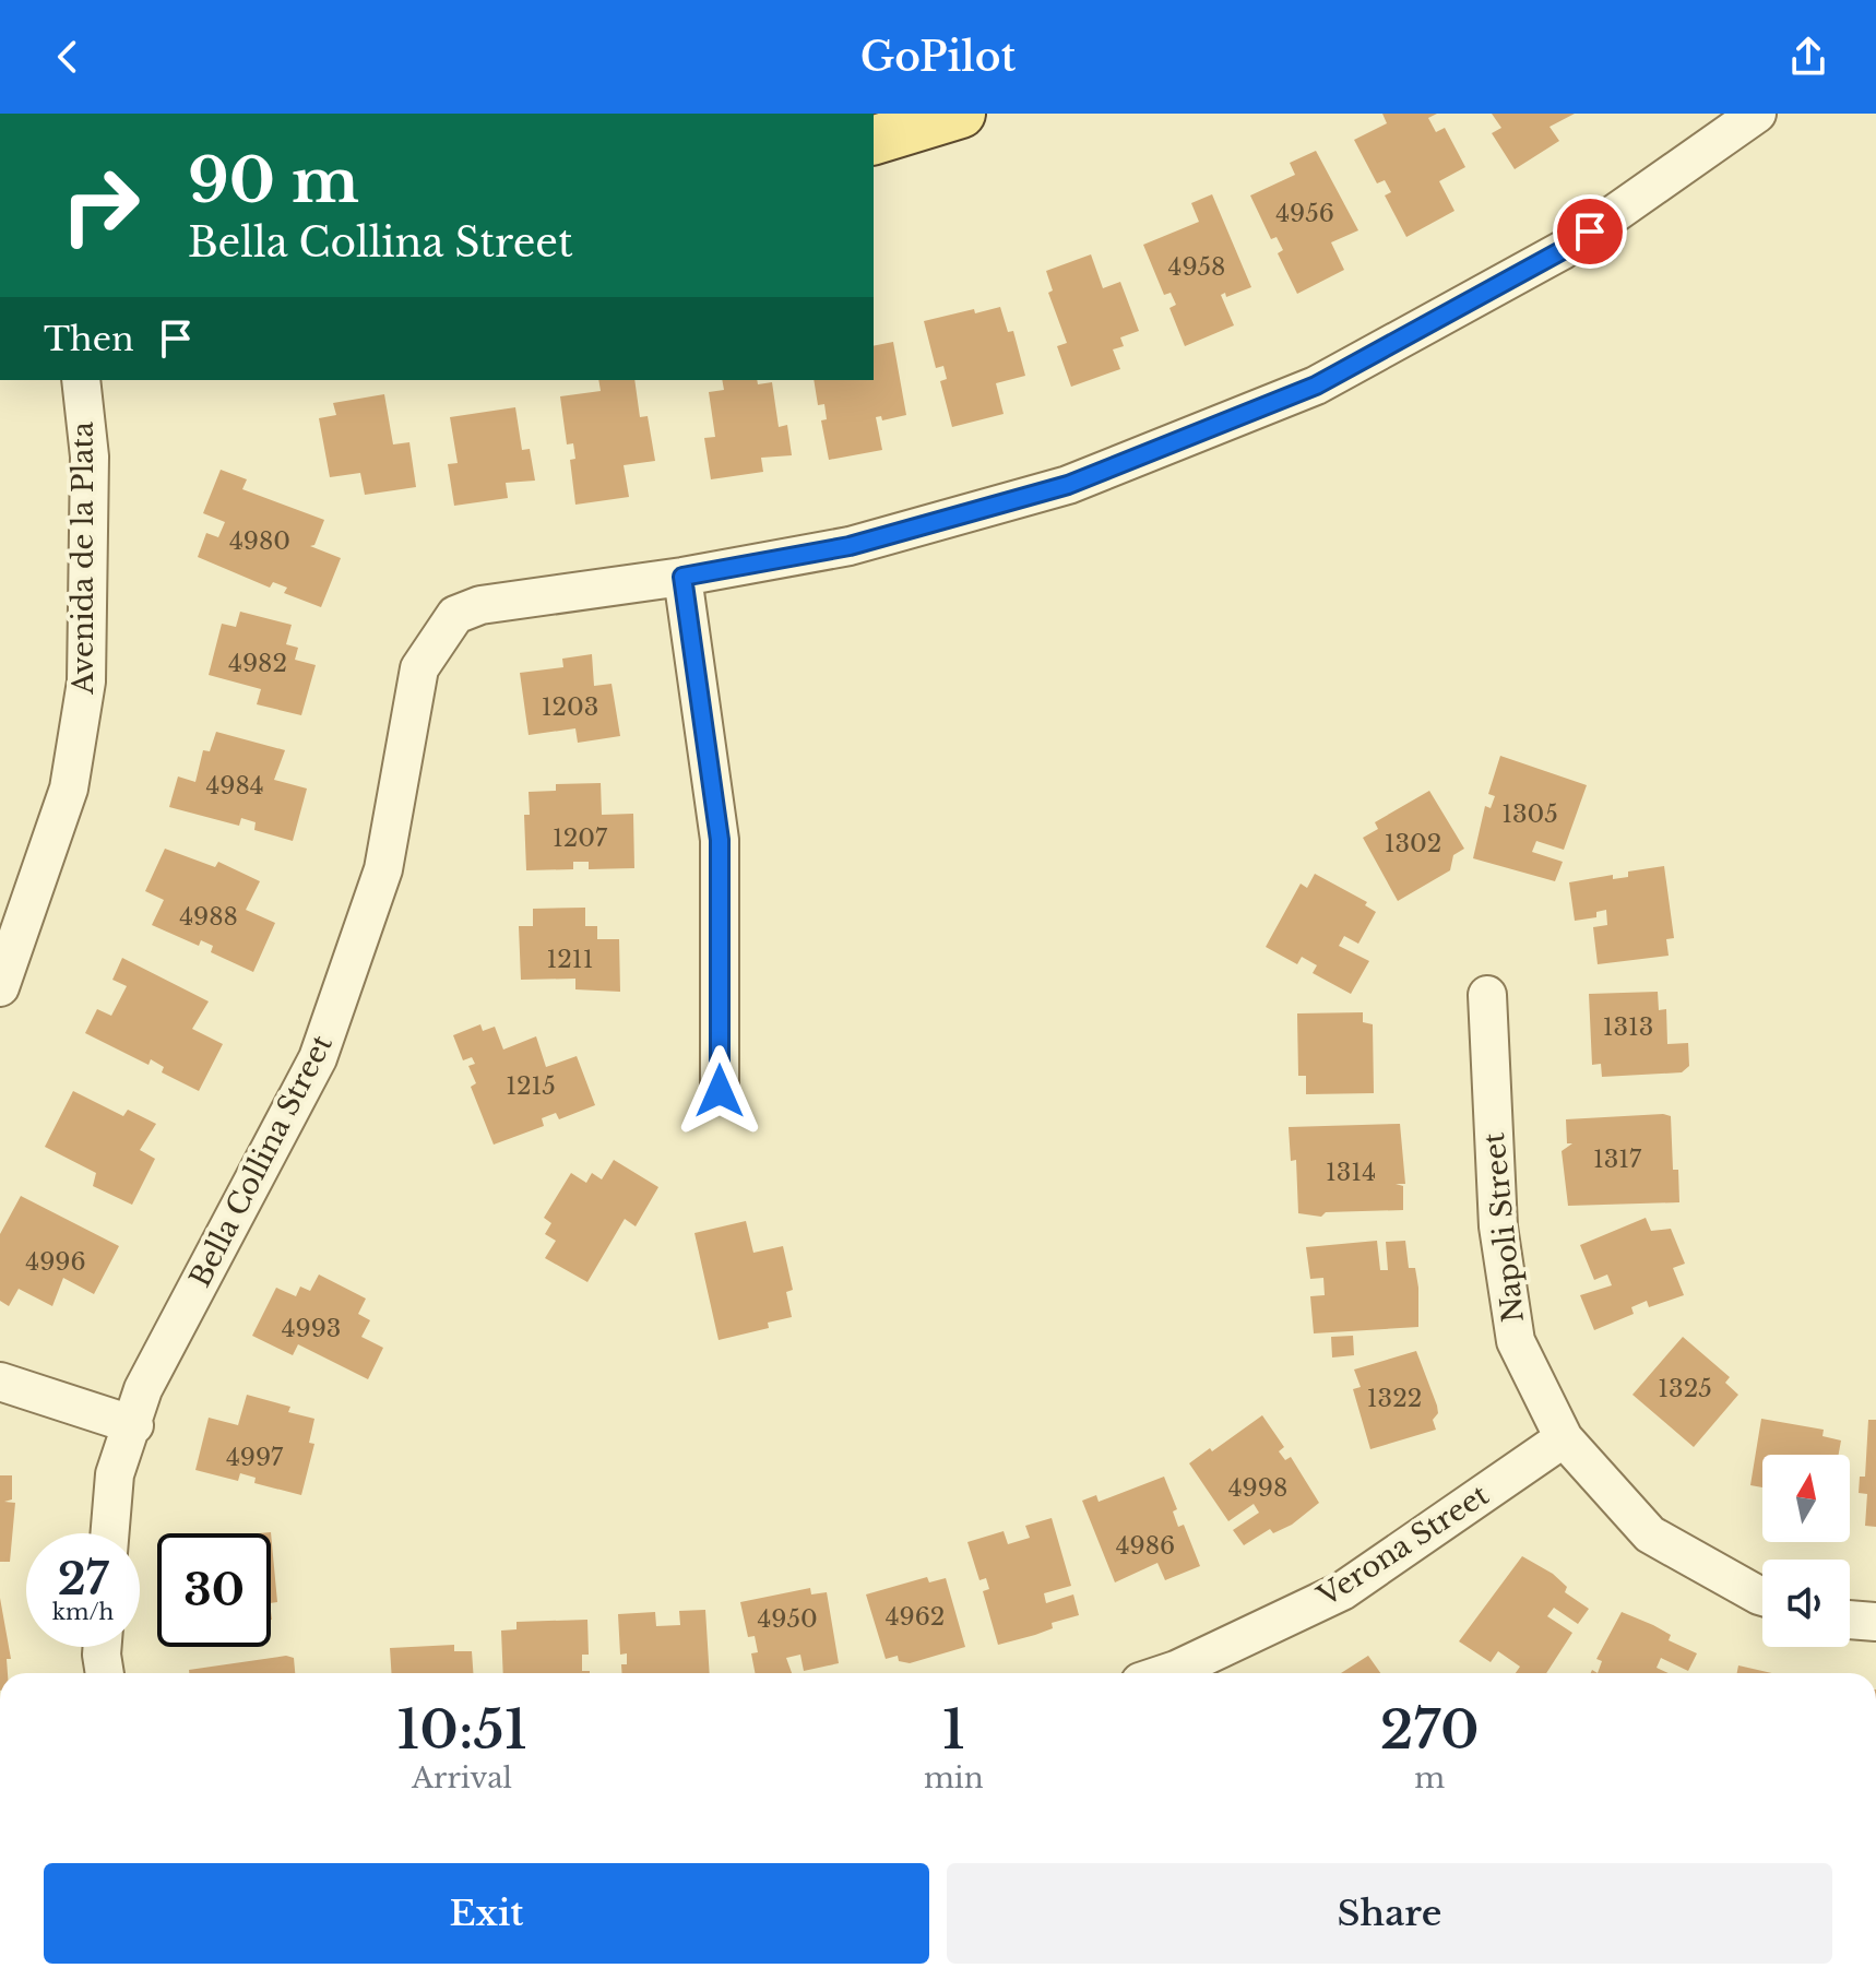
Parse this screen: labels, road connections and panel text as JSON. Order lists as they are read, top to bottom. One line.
{"streets":{"street":["Avenida de la Plata","Bella Collina Street","Napoli Street","Verona Street"]},"crossings":[["Napoli Street","Verona Street"]],"house_numbers":["4956","4958","4980","4982","1203","4984","1305","1207","1302","4988","1211","1313","1215","1317","1314","4996","4993","1325","1322","4997","4998","4986","4962","4950"],"north":"top","page":{"header":"GoPilot","turn":["90 m","Bella Collina Street"],"then":"Then","speed":"27 km/h","limit":"30","eta":["10:51","Arrival","1","min","270","m"],"buttons":["Exit","Share"]}}
